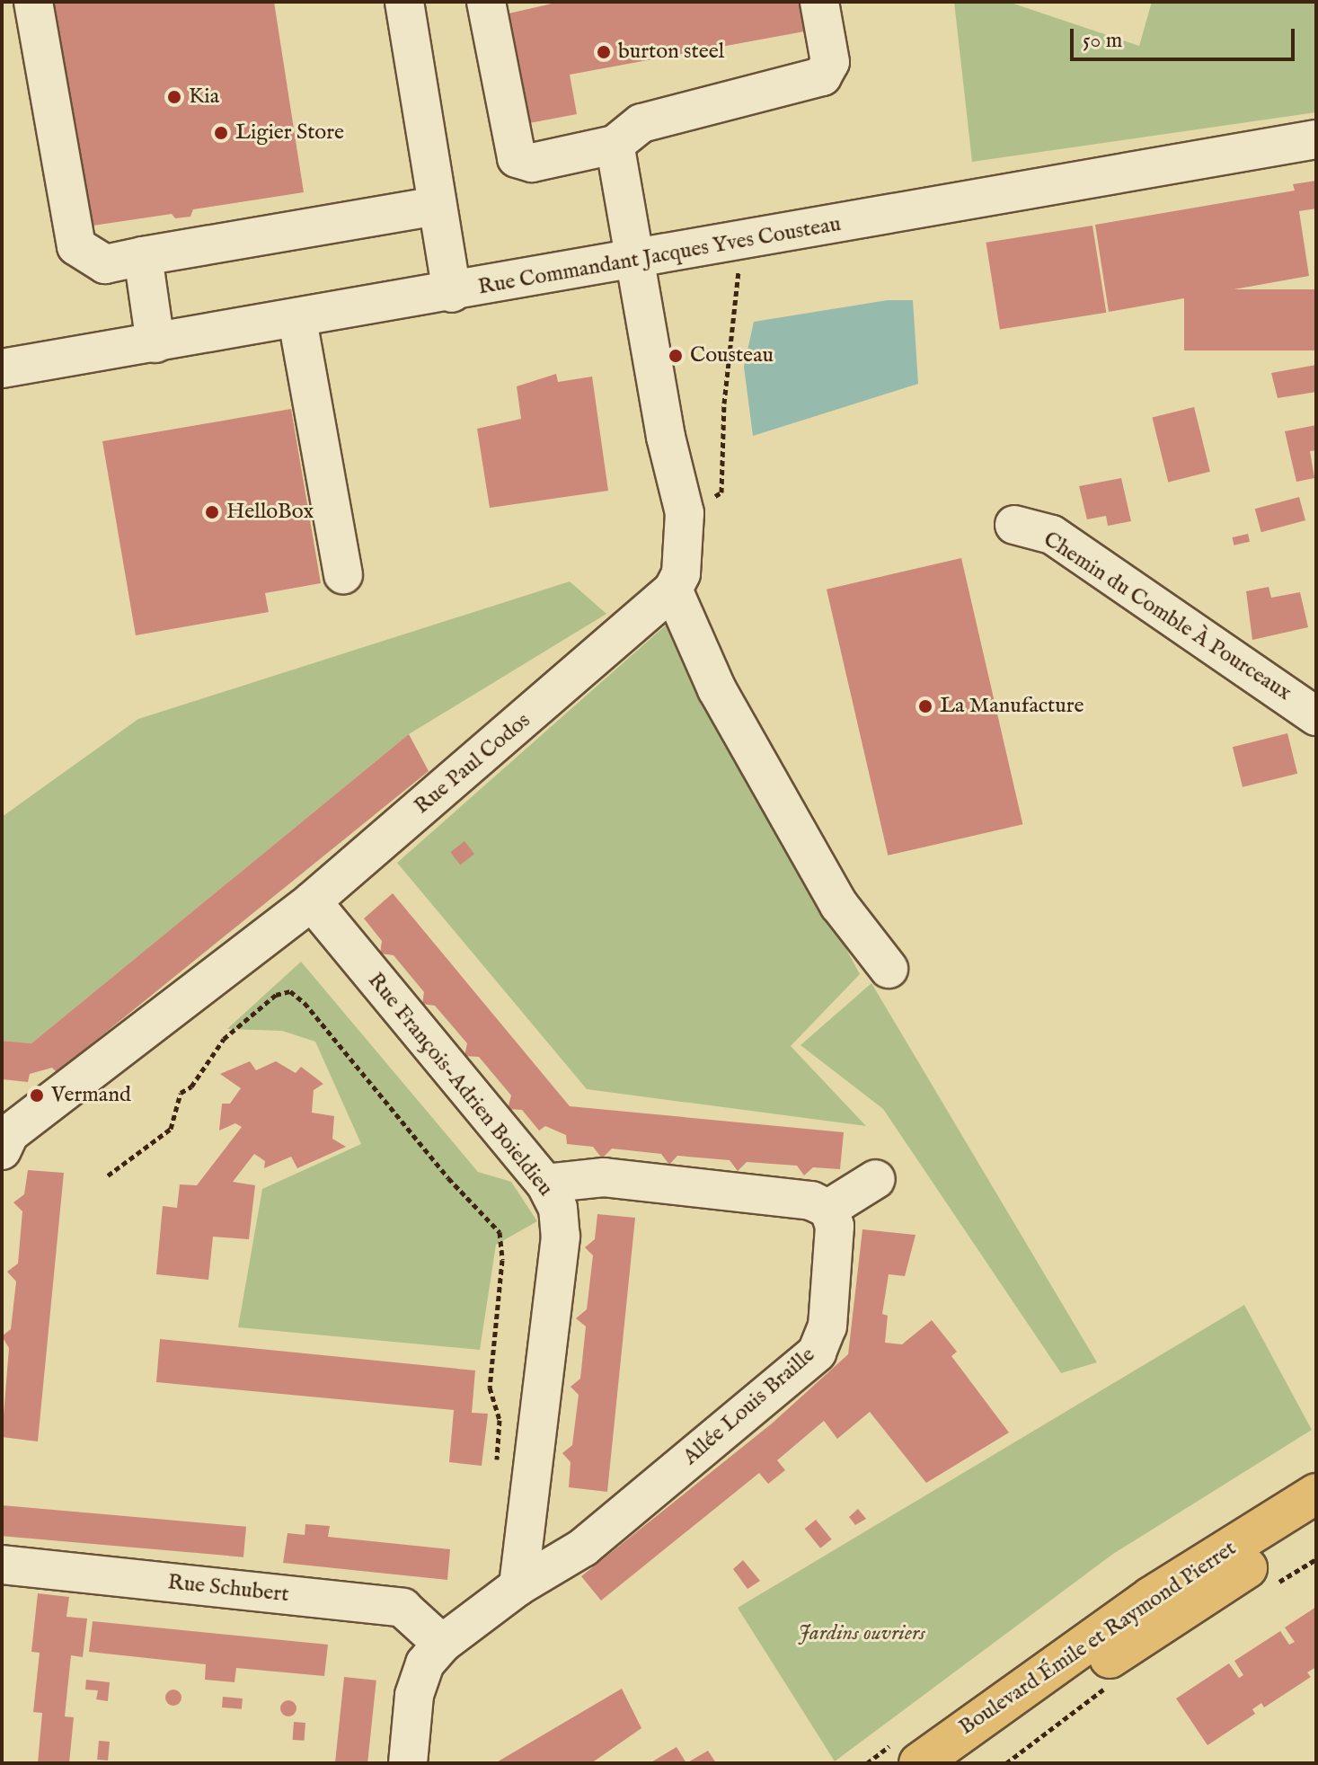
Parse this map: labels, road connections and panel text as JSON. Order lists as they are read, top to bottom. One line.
{"streets":{"main road":["Boulevard Émile et Raymond Pierret"],"street":["Rue Commandant Jacques Yves Cousteau","Chemin du Comble À Pourceaux","Rue Paul Codos","Rue François-Adrien Boieldieu","Allée Louis Braille","Rue Schubert"]},"crossings":[["Rue Paul Codos","Rue François-Adrien Boieldieu"],["Rue François-Adrien Boieldieu","Allée Louis Braille"],["Allée Louis Braille","Rue Schubert"]],"parks":["Jardins ouvriers"],"places":["burton steel","Kia","Ligier Store","Cousteau","HelloBox","La Manufacture","Vermand"],"scale_bar":"50 m"}
